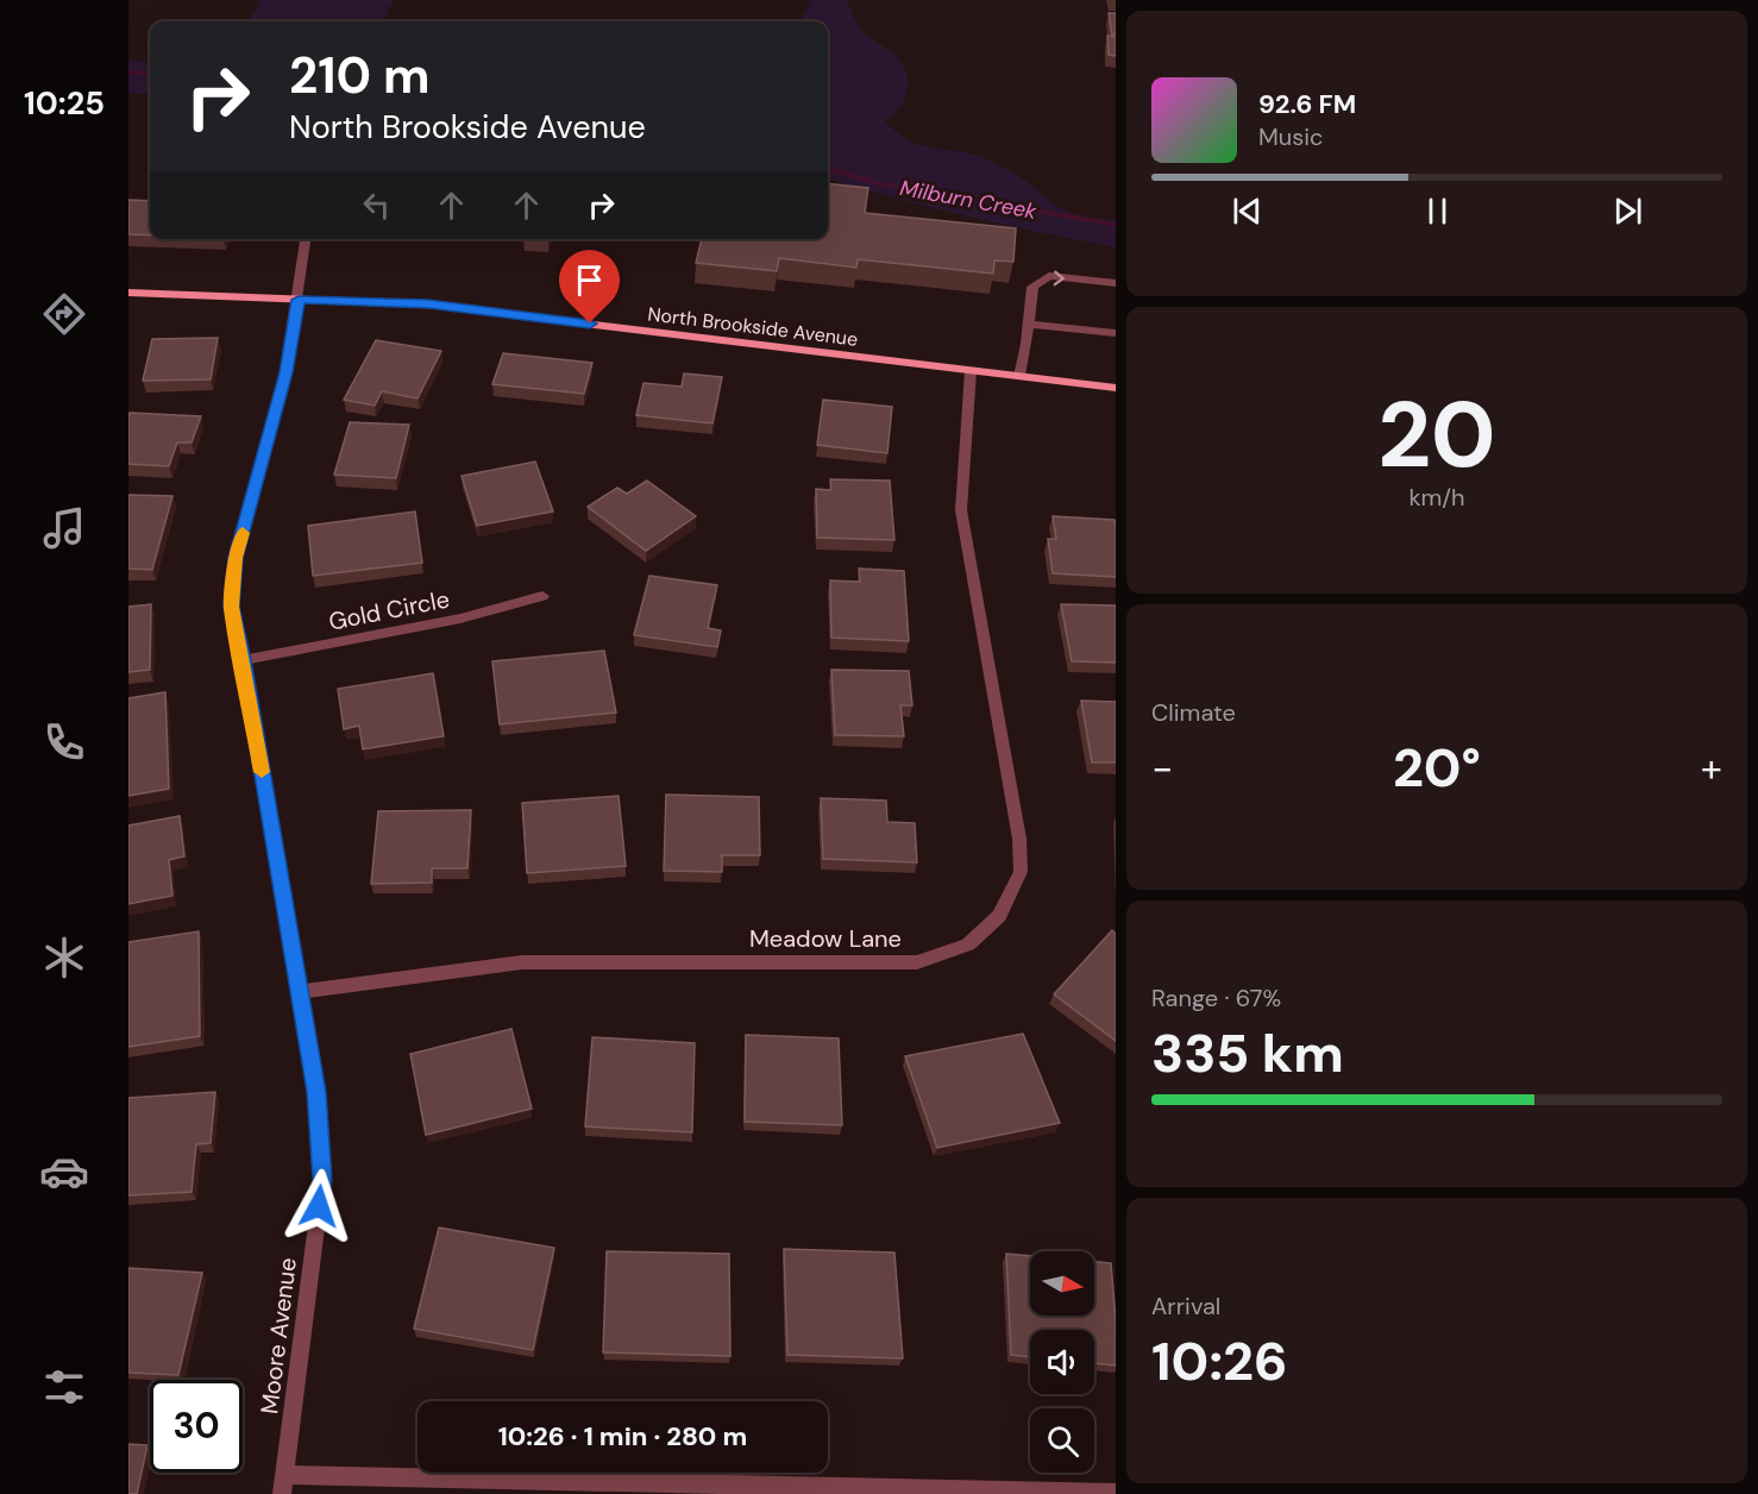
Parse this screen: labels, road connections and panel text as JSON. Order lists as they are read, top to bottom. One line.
{"streets":{"main road":["North Brookside Avenue"],"street":["Gold Circle","Meadow Lane","Moore Avenue"]},"crossings":[["North Brookside Avenue","Meadow Lane"],["North Brookside Avenue","Moore Avenue"],["Gold Circle","Moore Avenue"],["Meadow Lane","Moore Avenue"]],"water":["Milburn Creek"],"north":"right","page":{"tabs":"10:25","turn":["210 m","North Brookside Avenue"],"song":["92.6 FM","Music"],"tile":[["20","km/h"],"Climate",["Range · 67%","335 km"],["Arrival","10:26"]],"heat":["−","20°","+"],"limit":"30","trip":"10:26 · 1 min · 280 m"}}
